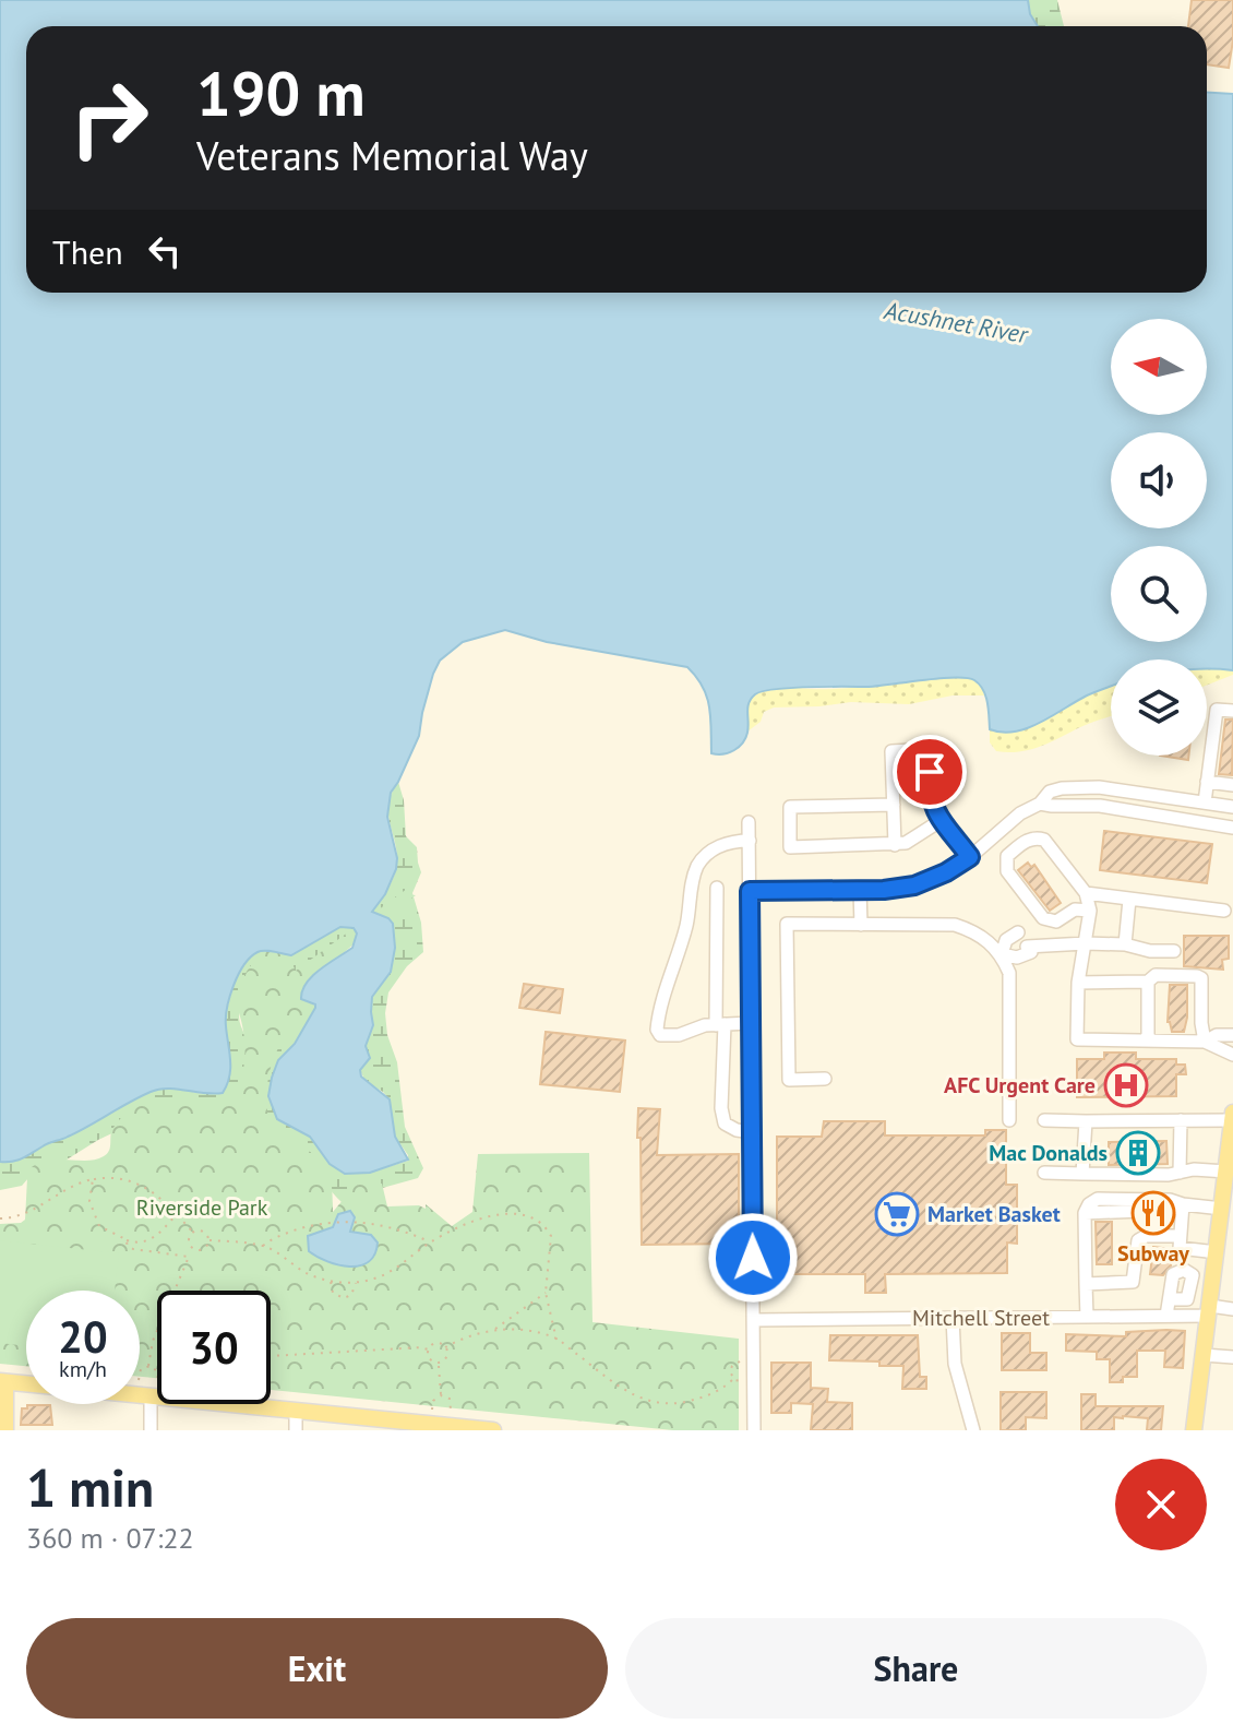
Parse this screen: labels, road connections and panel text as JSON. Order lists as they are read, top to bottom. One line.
{"streets":{"street":["Mitchell Street"]},"water":["Acushnet River"],"parks":["Riverside Park"],"places":{"hospital":["AFC Urgent Care"],"building":["Mac Donalds"],"restaurant":["Subway"],"supermarket":["Market Basket"]},"north":"left","page":{"turn":["190 m","Veterans Memorial Way"],"then":"Then","speed":"20 km/h","limit":"30","heading":["1 min","360 m · 07:22"],"buttons":["Exit","Share"]}}
